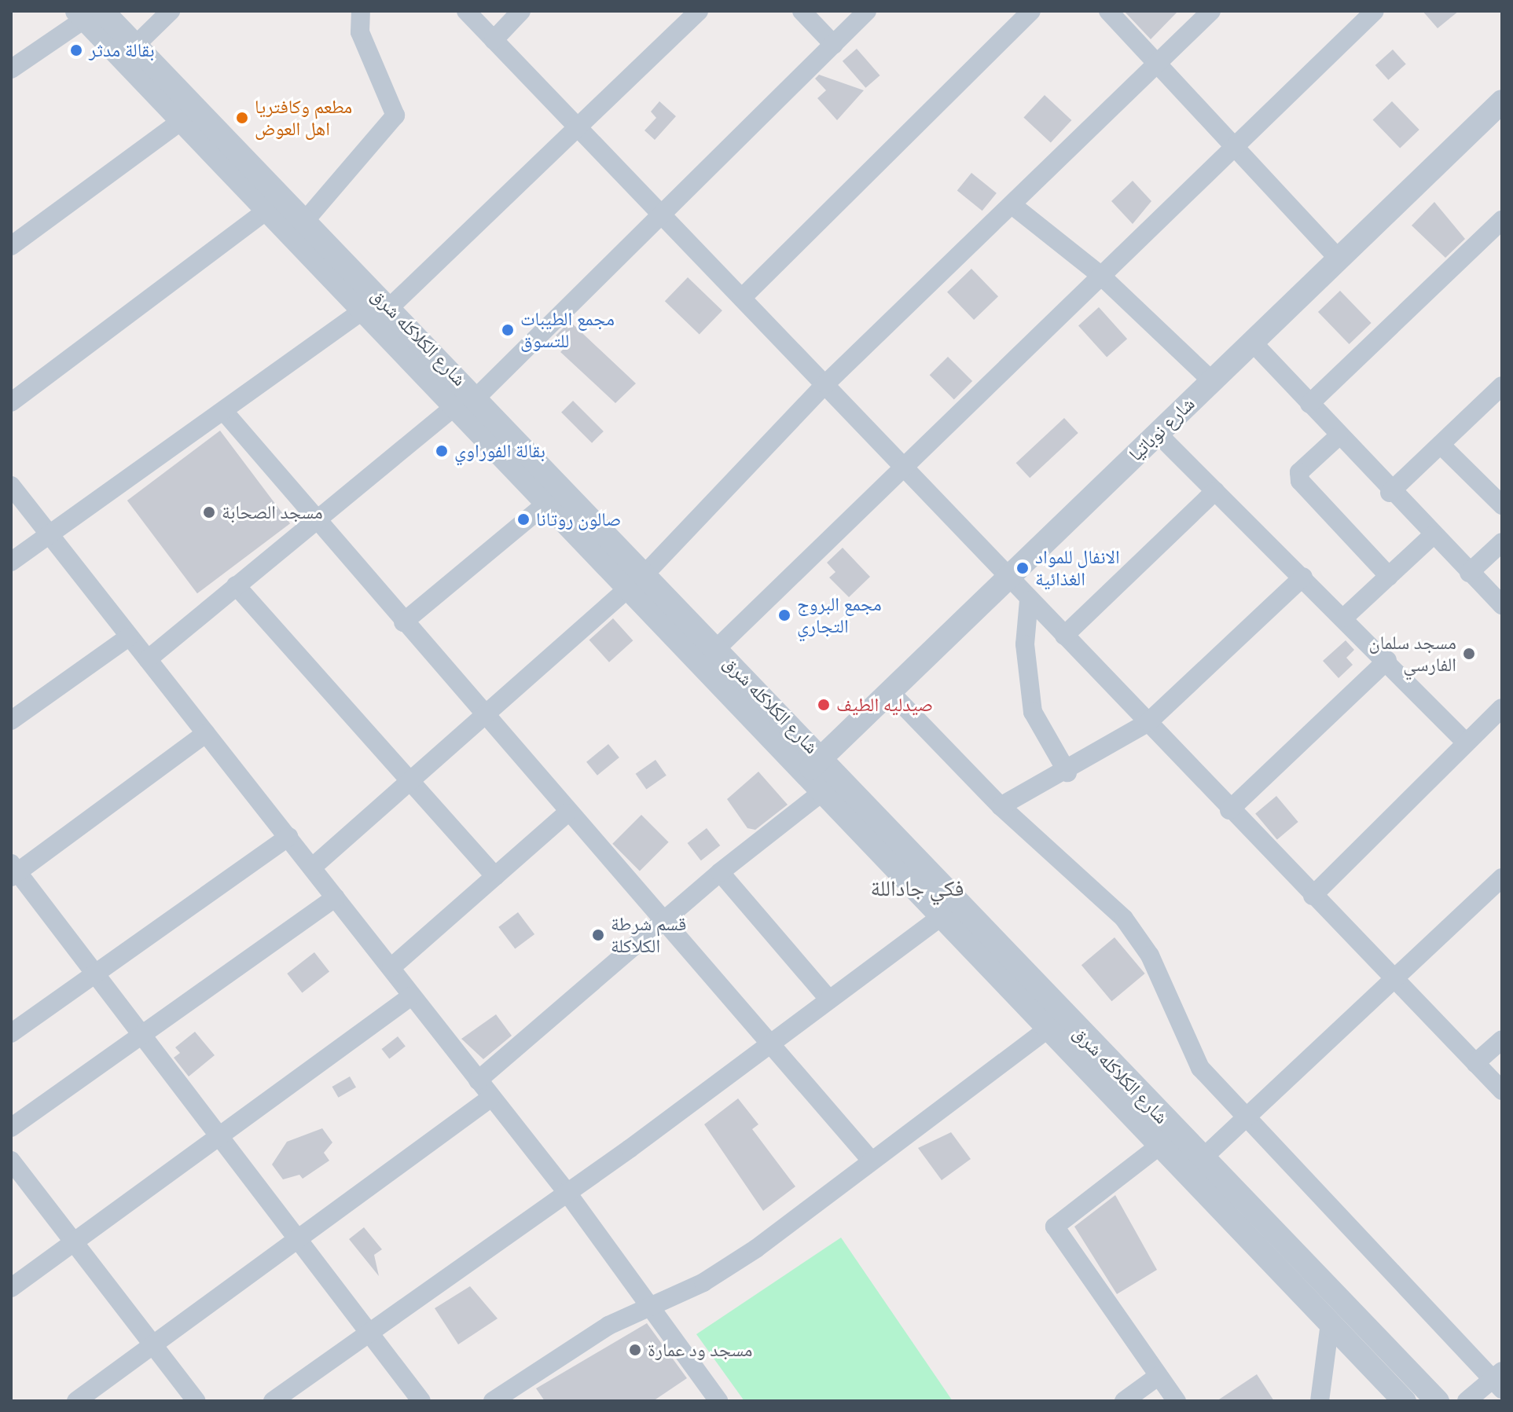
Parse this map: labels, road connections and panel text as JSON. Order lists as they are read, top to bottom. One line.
{"streets":{"street":["شارع الكلاكله شرق","شارع نوباتيا"]},"crossings":[["شارع الكلاكله شرق","شارع نوباتيا"]],"districts":["فكي جاداللة"],"places":["بقالة مدثر","مطعم وكافتريا اهل العوض","مجمع الطيبات للتسوق","بقالة الفوراوي","مسجد الصحابة","صالون روتانا","الانفال للمواد الغذائية","مجمع البروج التجاري","مسجد سلمان الفارسي","صيدليه الطيف","قسم شرطة الكلاكلة","مسجد ود عمارة"]}
